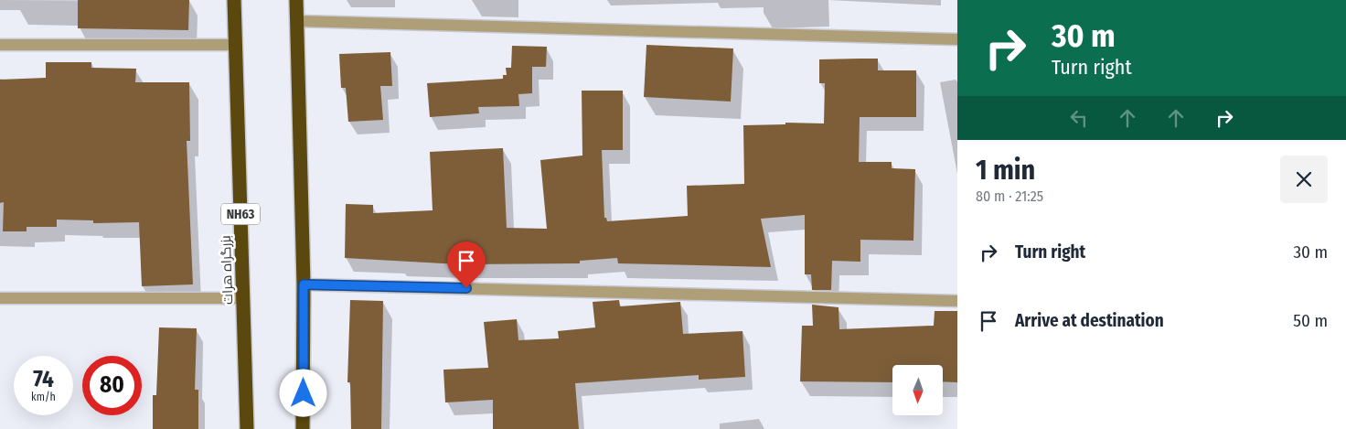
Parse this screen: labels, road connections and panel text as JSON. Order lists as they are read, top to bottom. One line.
{"streets":{"highway":["NH63","بزرگراه هرات"]},"north":"bottom","page":{"turn":["30 m","Turn right"],"heading":["1 min","80 m · 21:25"],"list":[{"name":"Turn right","value":"30 m"},{"name":"Arrive at destination","value":"50 m"}],"speed":"74 km/h","limit":"80"}}
